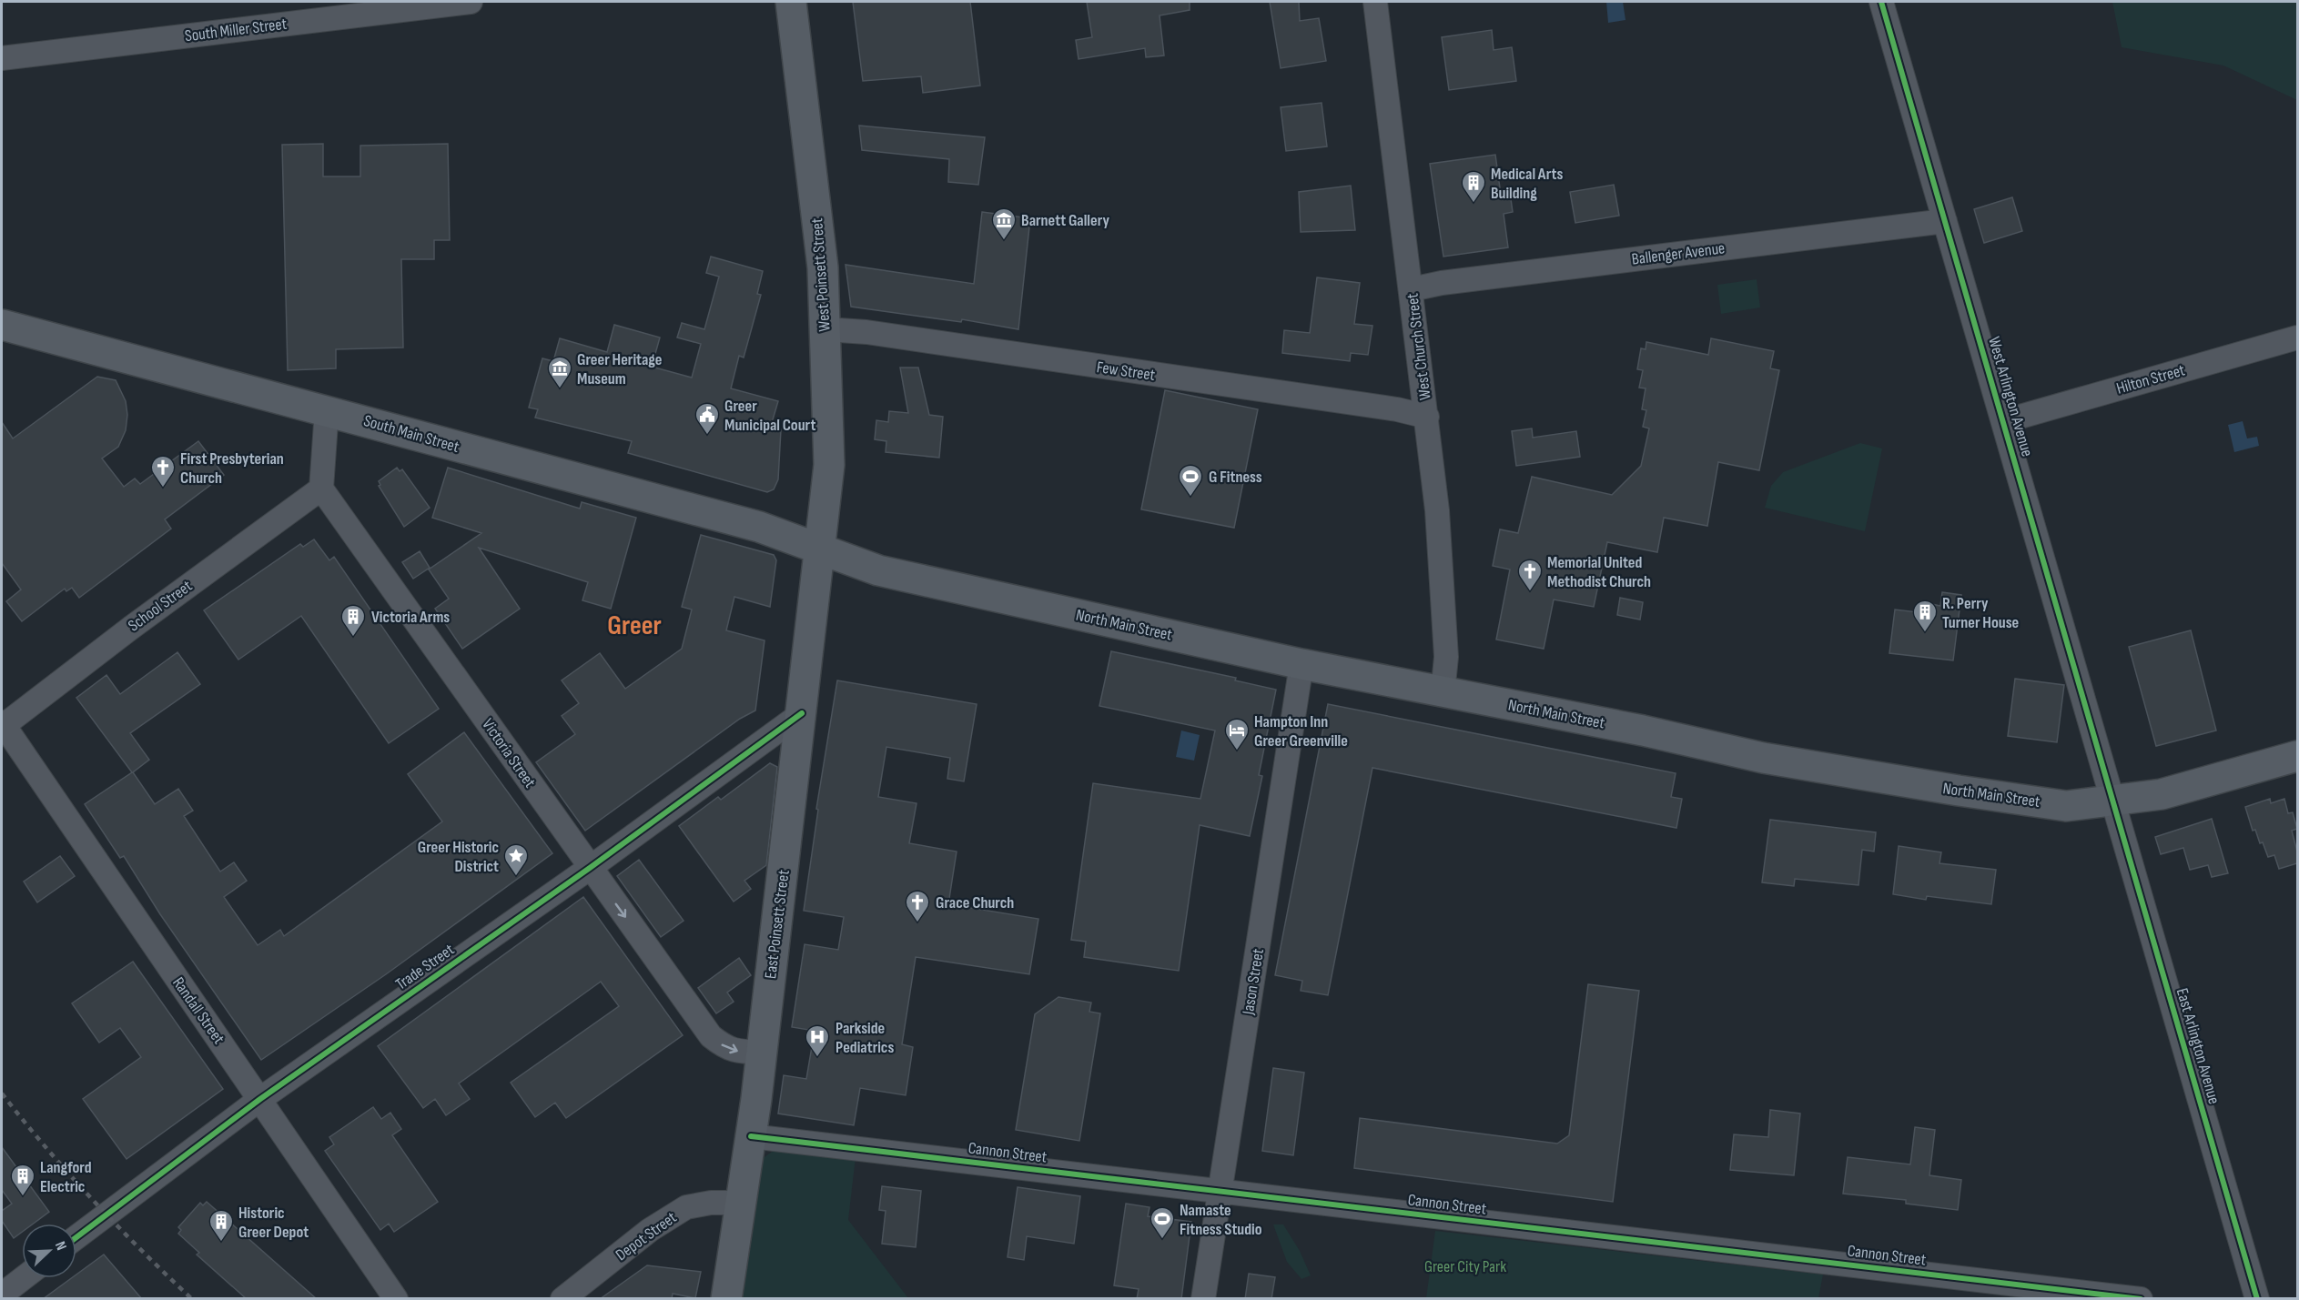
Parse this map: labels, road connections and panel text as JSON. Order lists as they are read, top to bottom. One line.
{"streets":{"main road":["West Poinsett Street","South Main Street","North Main Street","East Poinsett Street"],"street":["South Miller Street","Ballenger Avenue","West Church Street","Few Street","Hilton Street","West Arlington Avenue","School Street","Victoria Street","Trade Street","Jason Street","Randall Street","East Arlington Avenue","Cannon Street","Depot Street"]},"crossings":[["Ballenger Avenue","West Church Street"],["Ballenger Avenue","West Arlington Avenue"],["West Poinsett Street","Few Street"],["West Poinsett Street","South Main Street"],["West Poinsett Street","North Main Street"],["West Poinsett Street","East Poinsett Street"],["West Church Street","Few Street"],["West Church Street","North Main Street"],["Hilton Street","West Arlington Avenue"],["West Arlington Avenue","North Main Street"],["West Arlington Avenue","East Arlington Avenue"],["South Main Street","North Main Street"],["South Main Street","East Poinsett Street"],["School Street","Victoria Street"],["School Street","Randall Street"],["North Main Street","East Poinsett Street"],["North Main Street","Jason Street"],["North Main Street","East Arlington Avenue"],["Victoria Street","East Poinsett Street"],["Victoria Street","Trade Street"],["East Poinsett Street","Trade Street"],["East Poinsett Street","Cannon Street"],["East Poinsett Street","Depot Street"],["Trade Street","Randall Street"],["Jason Street","Cannon Street"]],"districts":["Greer"],"parks":["Greer City Park"],"places":{"building":["Medical Arts Building","R. Perry Turner House","Victoria Arms","Langford Electric","Historic Greer Depot"],"museum":["Barnett Gallery","Greer Heritage Museum"],"public building":["Greer Municipal Court"],"church":["First Presbyterian Church","Memorial United Methodist Church","Grace Church"],"sports":["G Fitness","Namaste Fitness Studio"],"hotel":["Hampton Inn Greer Greenville"],"place":["Greer Historic District"],"hospital":["Parkside Pediatrics"]},"north":"top right"}
